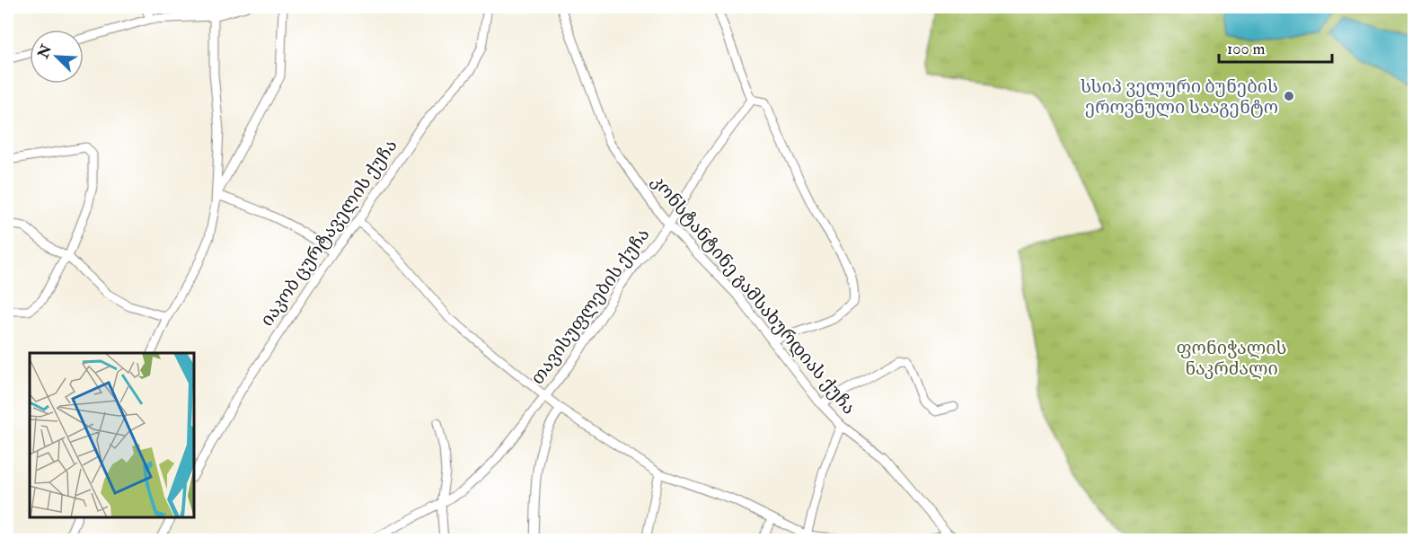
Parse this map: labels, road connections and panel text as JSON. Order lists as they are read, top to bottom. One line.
{"streets":{"street":["იაკობ ცურტაველის ქუჩა","კონსტანტინე გამსახურდიას ქუჩა","თავისუფლების ქუჩა"]},"crossings":[["კონსტანტინე გამსახურდიას ქუჩა","თავისუფლების ქუჩა"]],"parks":["ფონიჭალის ნაკრძალი"],"places":["სსიპ ველური ბუნების ეროვნული სააგენტო"],"scale_bar":"100 m","north":"top left"}
